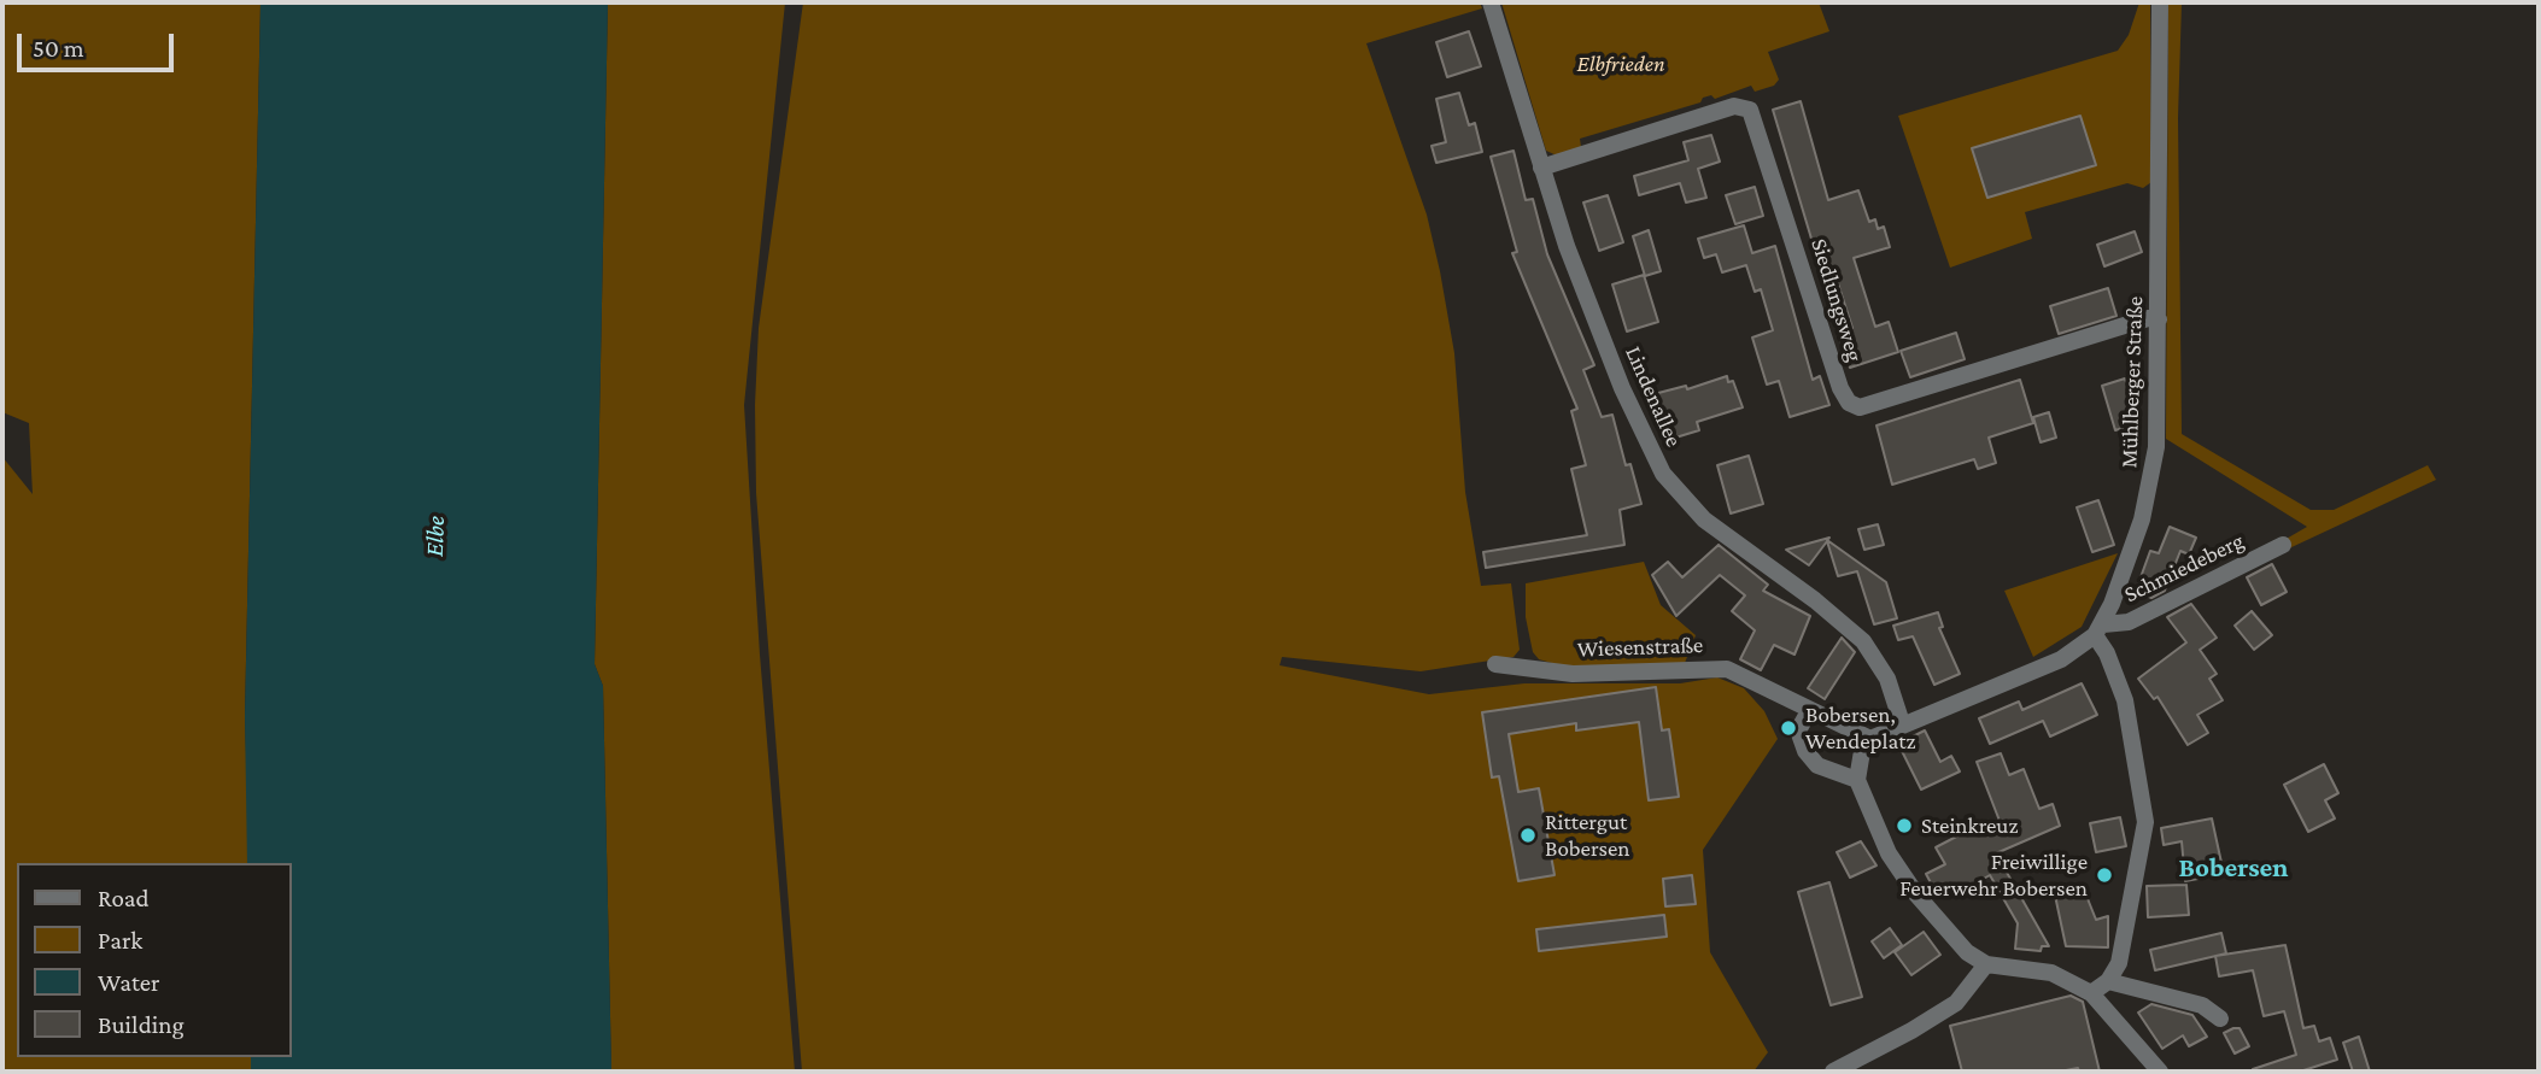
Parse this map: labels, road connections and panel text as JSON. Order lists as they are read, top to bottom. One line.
{"streets":{"street":["Siedlungsweg","Mühlberger Straße","Lindenallee","Schmiedeberg","Wiesenstraße"]},"crossings":[["Siedlungsweg","Mühlberger Straße"],["Siedlungsweg","Lindenallee"],["Mühlberger Straße","Schmiedeberg"]],"districts":["Bobersen"],"water":["Elbe"],"parks":["Elbfrieden"],"places":["Bobersen, Wendeplatz","Steinkreuz","Rittergut Bobersen","Freiwillige Feuerwehr Bobersen"],"legend":["Road","Park","Water","Building"],"scale_bar":"50 m"}
